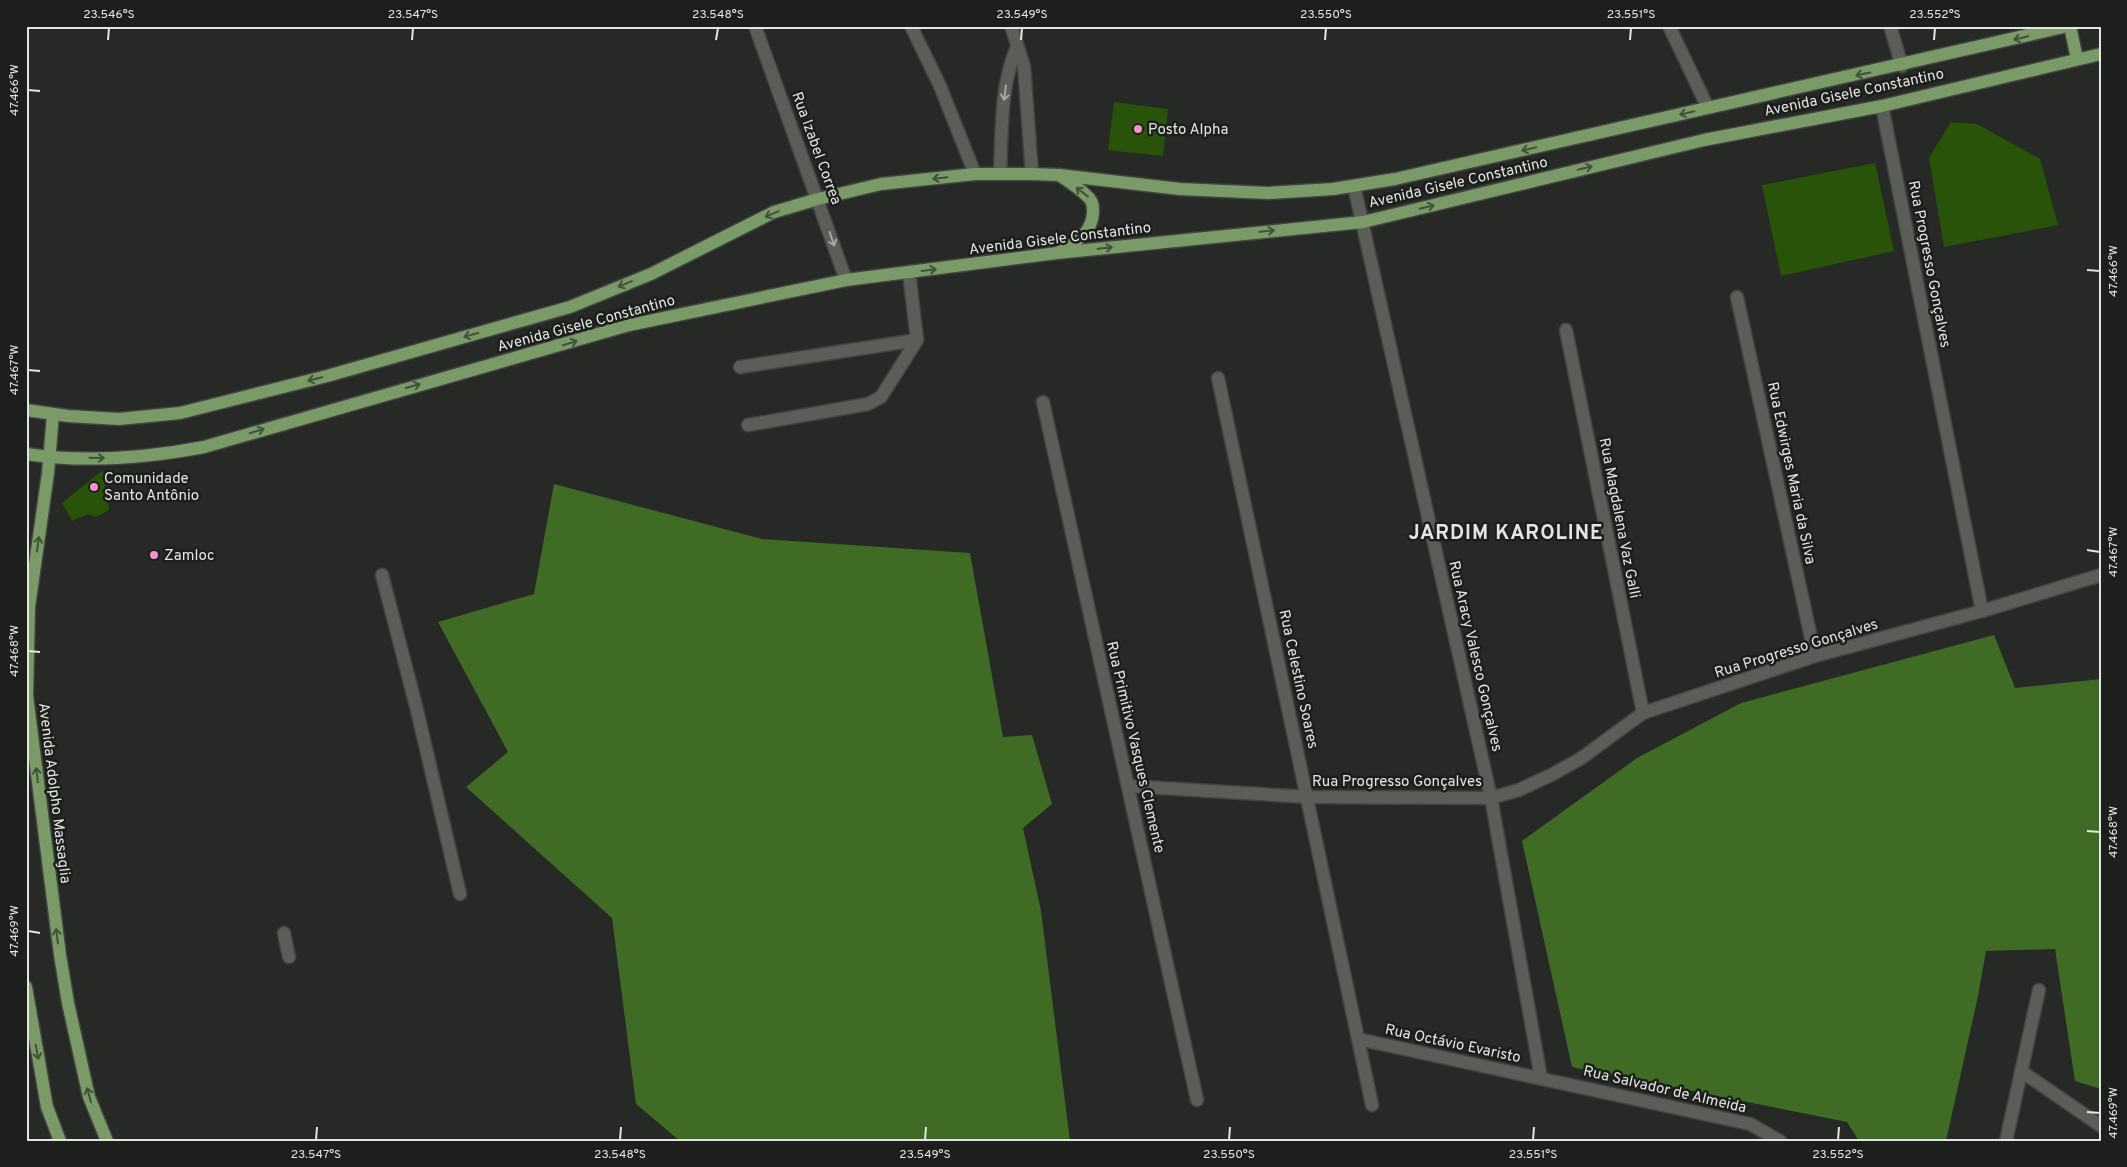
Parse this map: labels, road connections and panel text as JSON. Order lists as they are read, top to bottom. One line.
{"streets":{"main road":["Avenida Gisele Constantino","Avenida Adolpho Massaglia"],"street":["Rua Izabel Correa","Rua Progresso Gonçalves","Rua Edwirges Maria da Silva","Rua Magdalena Vaz Galli","Rua Aracy Valesco Gonçalves","Rua Celestino Soares","Rua Primitivo Vasques Clemente","Rua Octávio Evaristo","Rua Salvador de Almeida"]},"crossings":[["Avenida Gisele Constantino","Rua Izabel Correa"],["Avenida Gisele Constantino","Rua Progresso Gonçalves"],["Avenida Gisele Constantino","Rua Aracy Valesco Gonçalves"],["Avenida Gisele Constantino","Avenida Adolpho Massaglia"],["Rua Progresso Gonçalves","Rua Edwirges Maria da Silva"],["Rua Progresso Gonçalves","Rua Magdalena Vaz Galli"],["Rua Progresso Gonçalves","Rua Aracy Valesco Gonçalves"],["Rua Progresso Gonçalves","Rua Celestino Soares"],["Rua Progresso Gonçalves","Rua Primitivo Vasques Clemente"],["Rua Aracy Valesco Gonçalves","Rua Octávio Evaristo"],["Rua Aracy Valesco Gonçalves","Rua Salvador de Almeida"],["Rua Celestino Soares","Rua Octávio Evaristo"],["Rua Octávio Evaristo","Rua Salvador de Almeida"]],"one_way":["Avenida Adolpho Massaglia"],"districts":["JARDIM KAROLINE"],"places":["Posto Alpha","Comunidade Santo Antônio","Zamloc"],"coordinates":["23.546°S","23.547°S","23.548°S","23.549°S","23.550°S","23.551°S","23.552°S","47.466°W","47.467°W","47.468°W","47.469°W"]}
